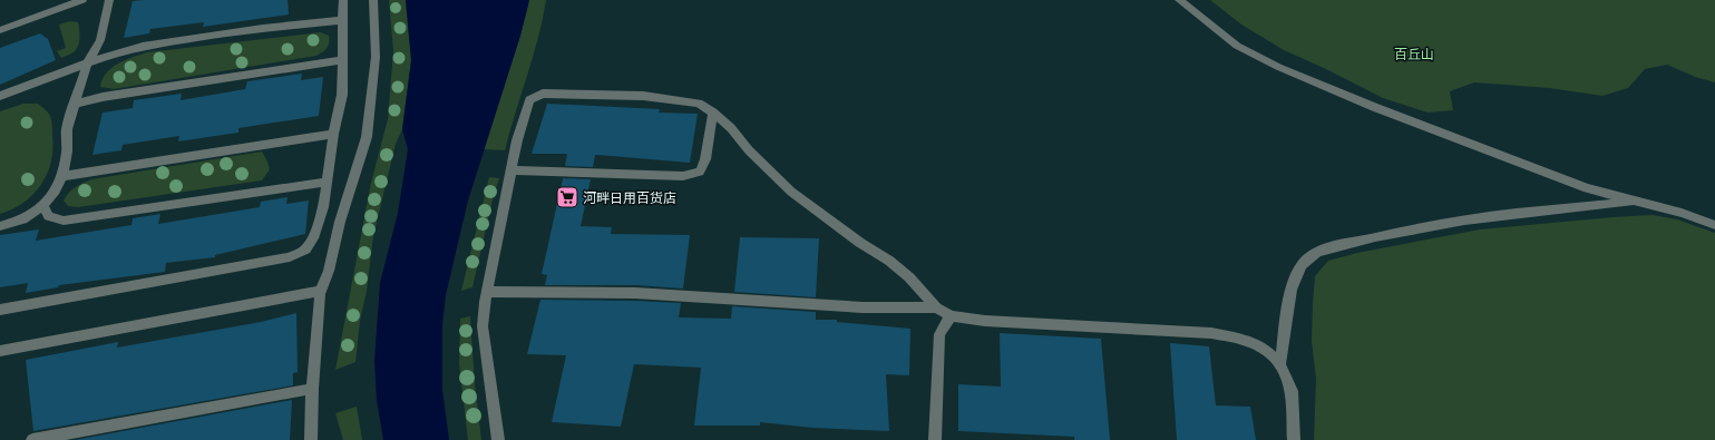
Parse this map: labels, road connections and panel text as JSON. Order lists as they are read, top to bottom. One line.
{"parks":["百丘山"],"places":{"supermarket":["河畔日用百货店"]}}
